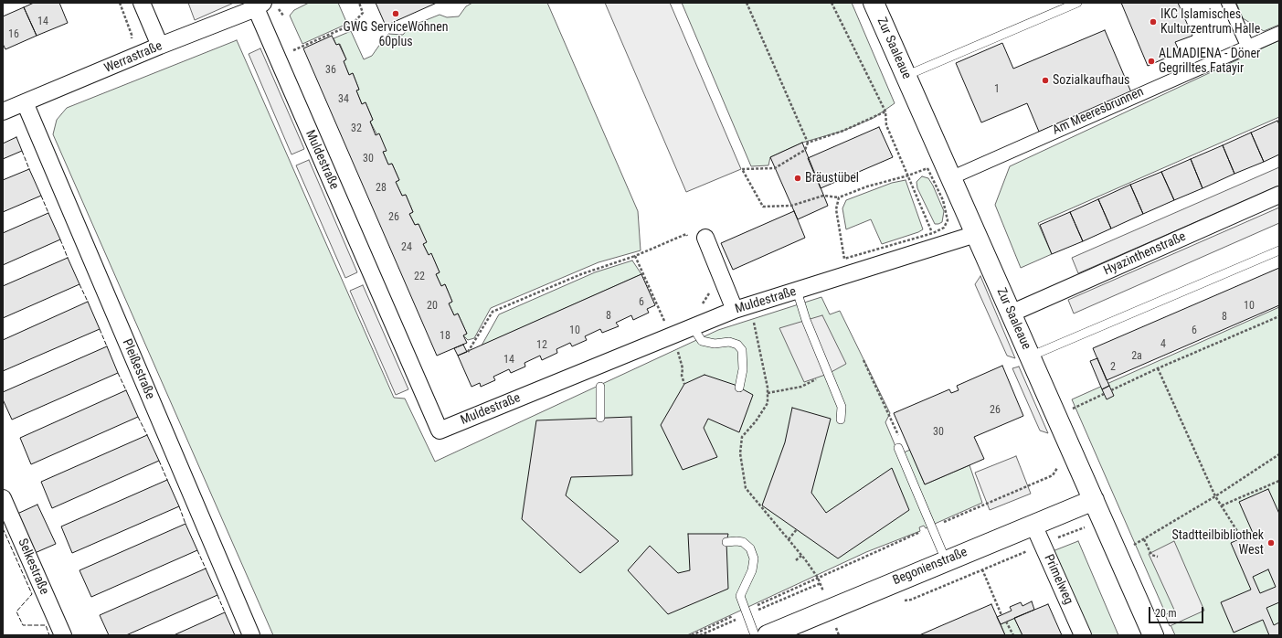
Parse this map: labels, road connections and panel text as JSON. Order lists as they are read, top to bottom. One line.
{"streets":{"street":["Zur Saaleaue","Werrastraße","Am Meeresbrunnen","Muldestraße","Hyazinthenstraße","Pleißestraße","Selkestraße","Begonienstraße","Primelweg"]},"crossings":[["Zur Saaleaue","Am Meeresbrunnen"],["Zur Saaleaue","Muldestraße"],["Zur Saaleaue","Hyazinthenstraße"],["Zur Saaleaue","Begonienstraße"],["Werrastraße","Muldestraße"],["Werrastraße","Pleißestraße"],["Begonienstraße","Primelweg"]],"places":["GWG ServiceWohnen 60plus","IKC Islamisches Kulturzentrum Halle","ALMADIENA - Döner Gegrilltes Fatayir","Sozialkaufhaus","Bräustübel","Stadtteilbibliothek West"],"house_numbers":["14","16","36","1","34","32","30","28","26","24","22","6","20","10","8","8","10","6","18","4","12","2a","14","2","26","30"],"scale_bar":"20 m"}
